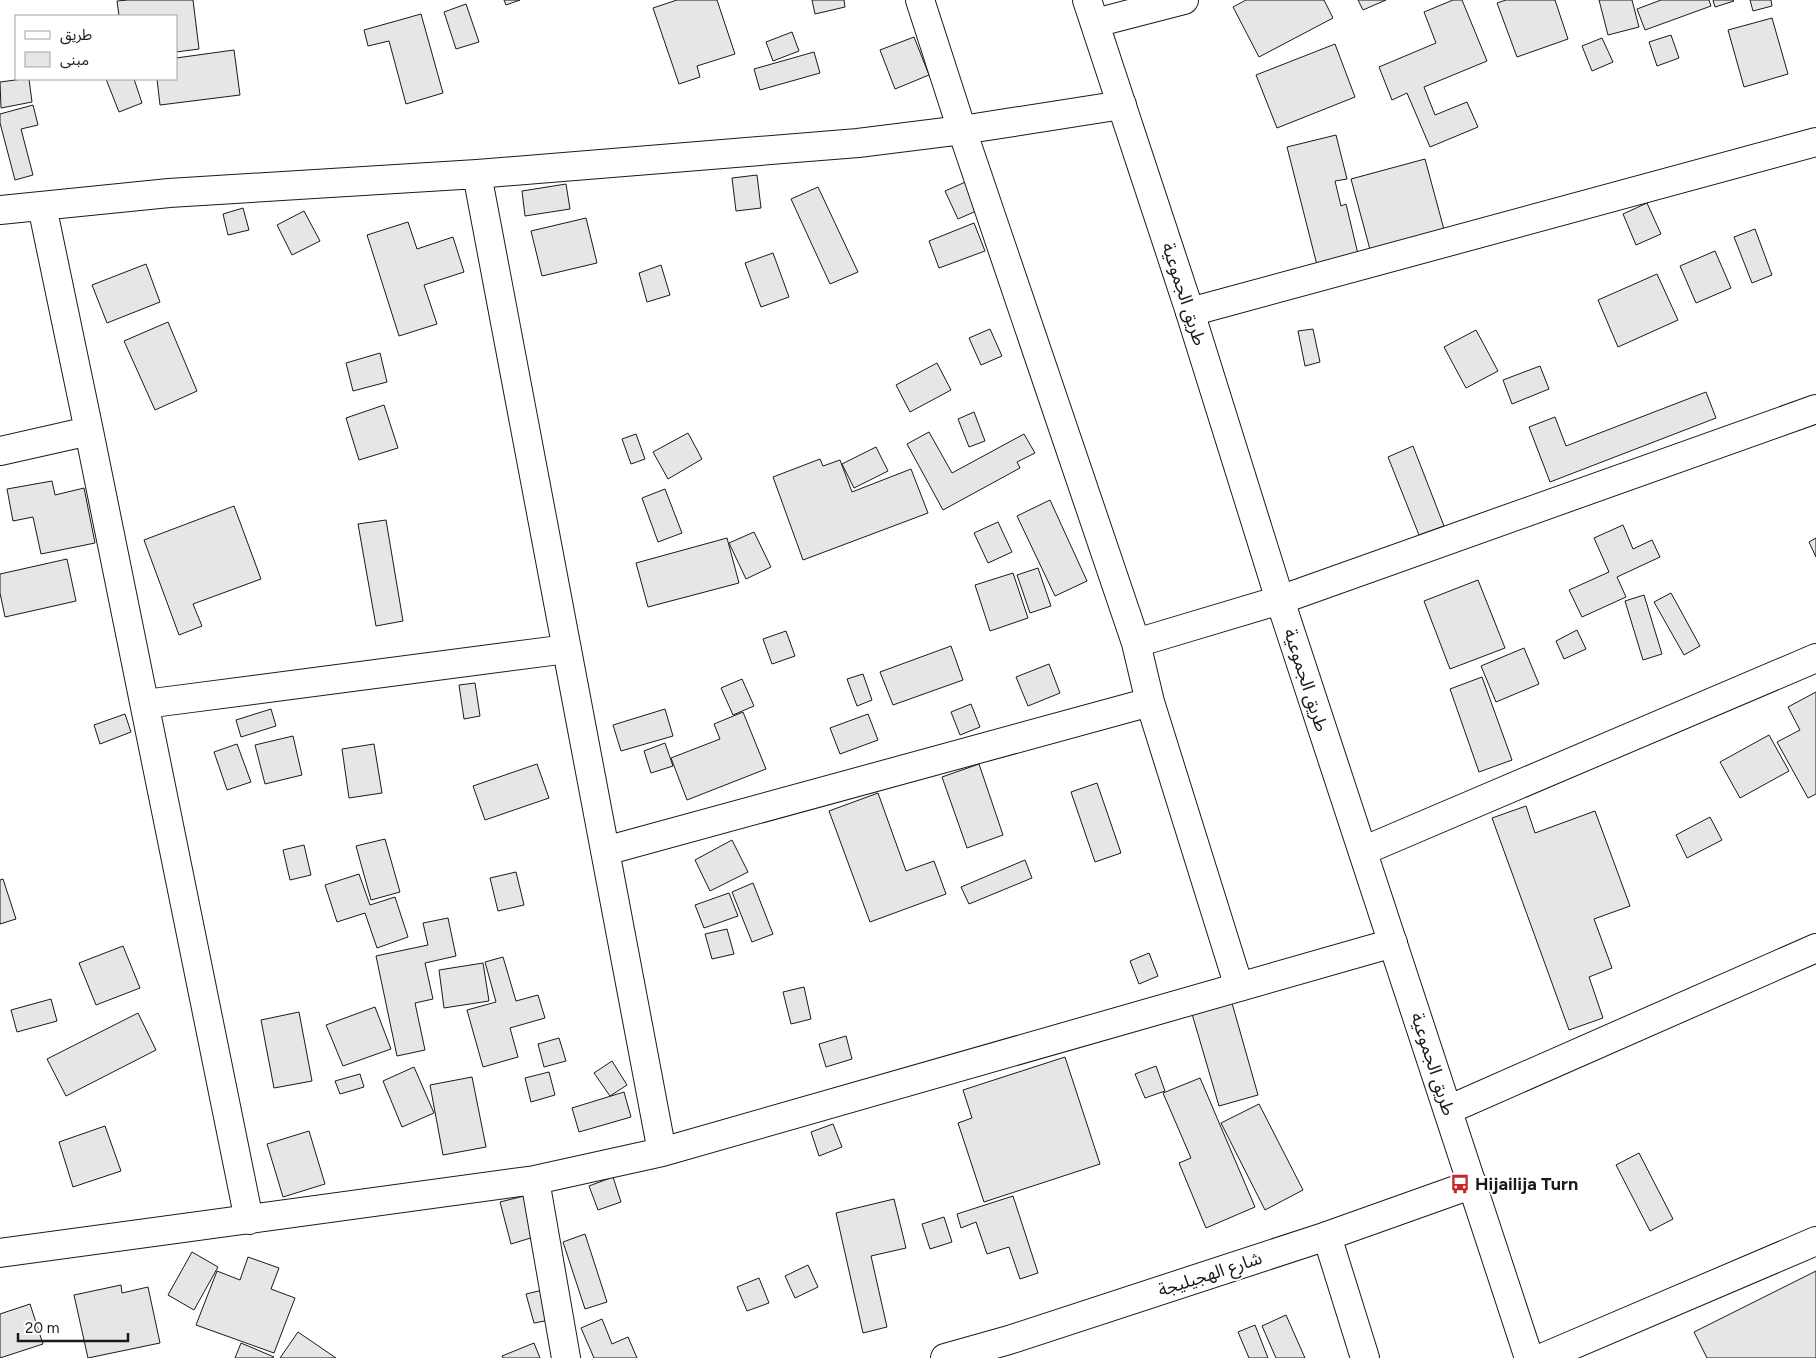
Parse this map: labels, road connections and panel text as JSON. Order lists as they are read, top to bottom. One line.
{"streets":{"street":["طريق الجموعية","شارع الهجيليجة"]},"crossings":[["طريق الجموعية","شارع الهجيليجة"]],"places":{"bus stop":["Hijailija Turn"]},"legend":["طريق","مبنى"],"scale_bar":"20 m"}
